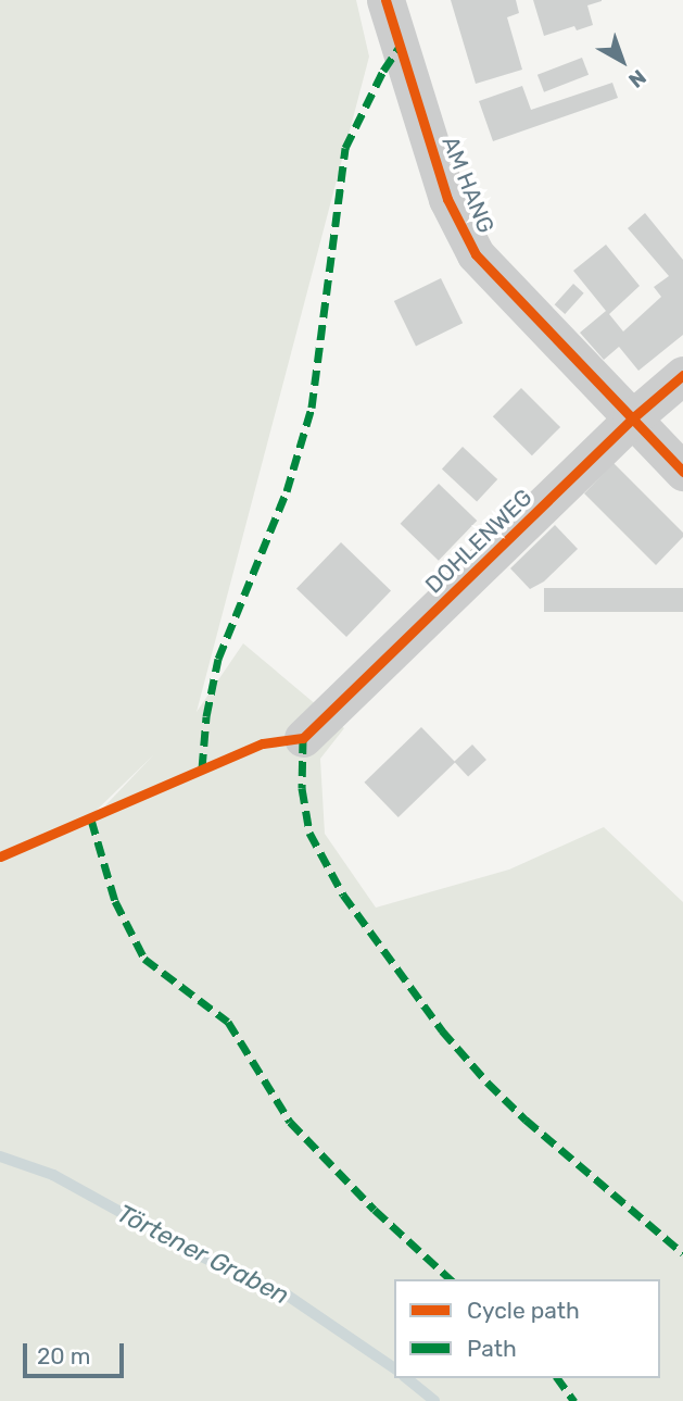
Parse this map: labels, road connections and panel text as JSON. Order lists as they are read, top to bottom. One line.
{"streets":{"street":["AM HANG","DOHLENWEG"]},"crossings":[["AM HANG","DOHLENWEG"]],"water":["Törtener Graben"],"legend":["Cycle path","Path"],"scale_bar":"20 m","north":"bottom right"}
